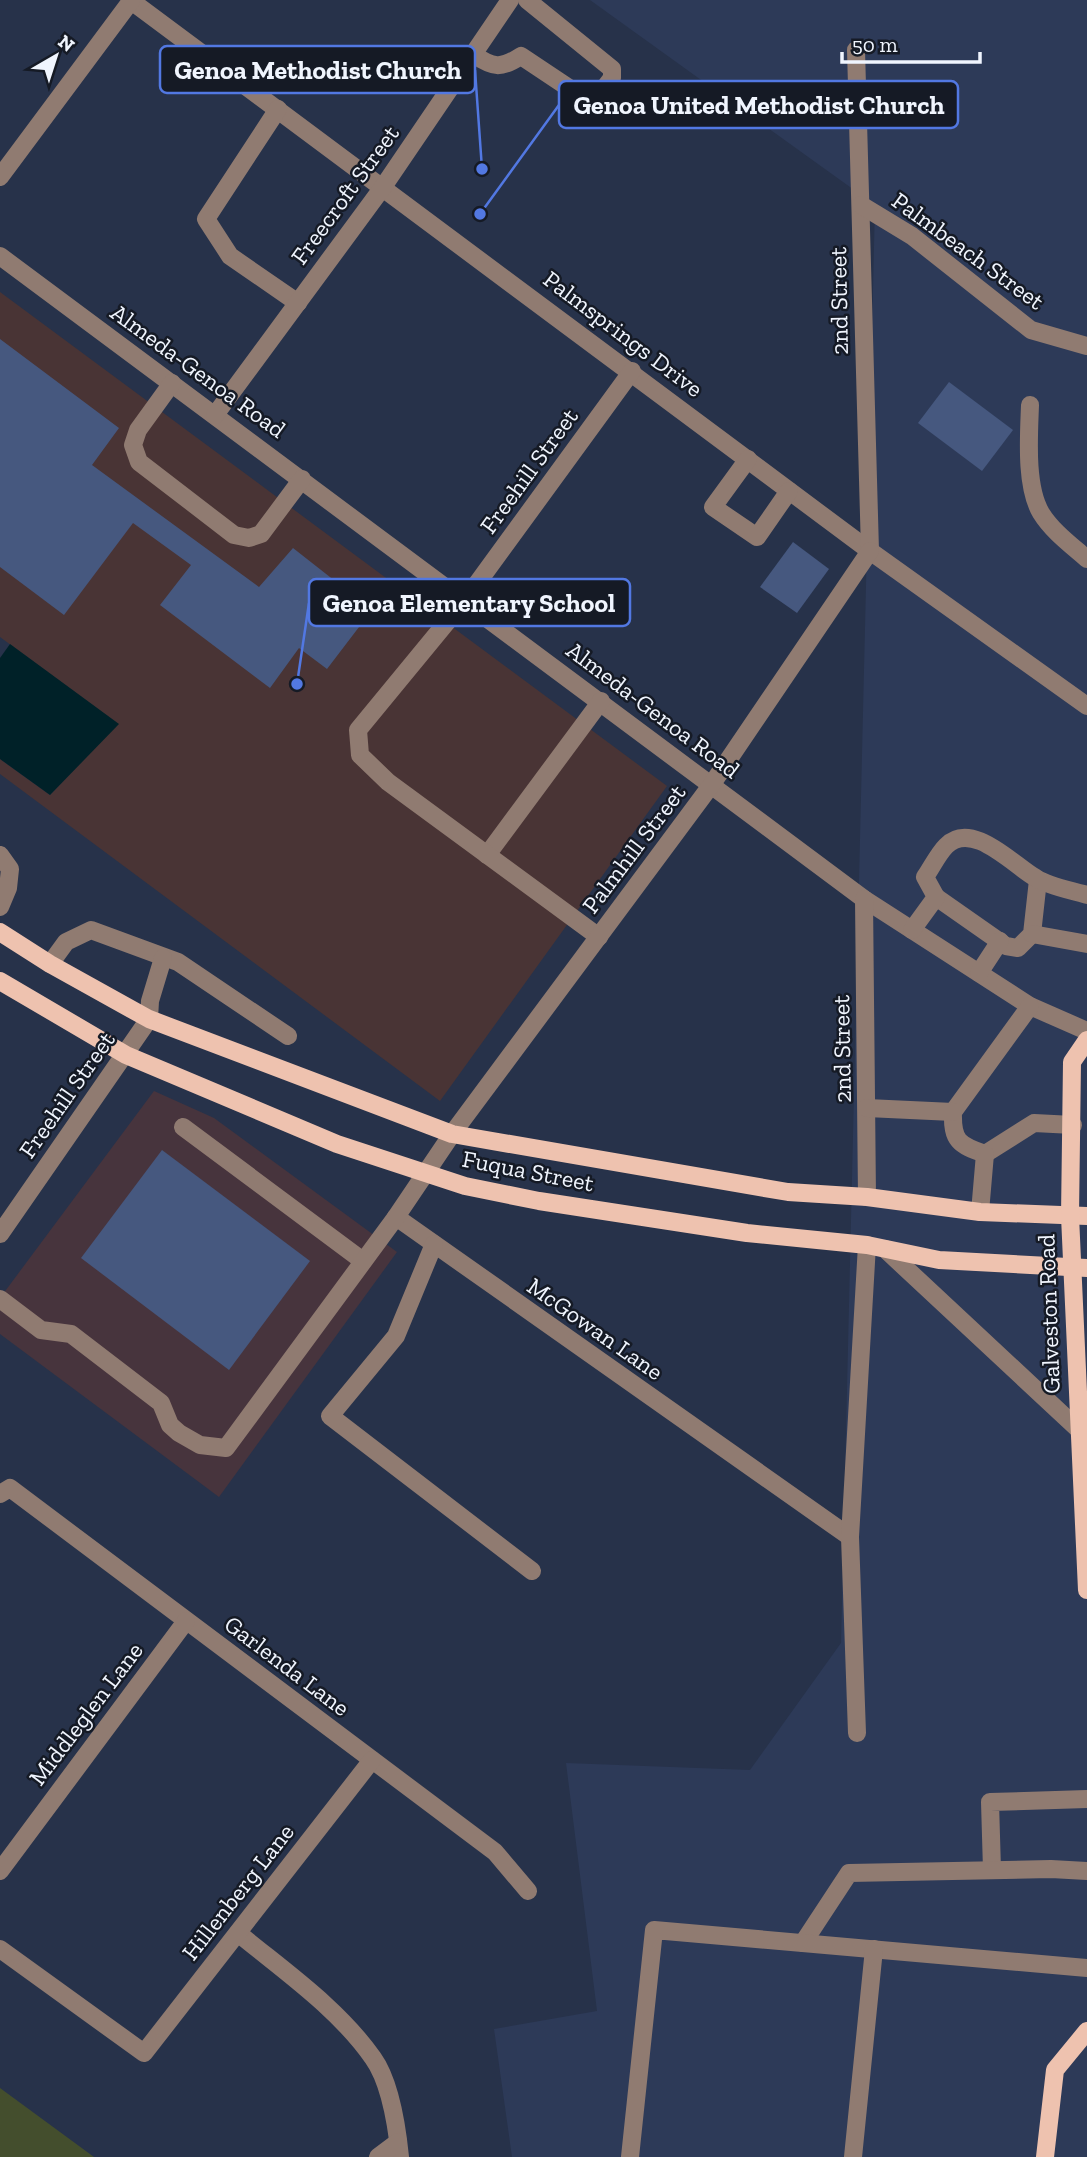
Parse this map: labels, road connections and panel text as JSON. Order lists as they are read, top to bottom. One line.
{"streets":{"main road":["Fuqua Street","Galveston Road"],"street":["Freecroft Street","Palmbeach Street","2nd Street","Palmsprings Drive","Almeda-Genoa Road","Freehill Street","Palmhill Street","McGowan Lane","Garlenda Lane","Middleglen Lane","Hillenberg Lane"]},"crossings":[["Freecroft Street","Palmsprings Drive"],["Freecroft Street","Almeda-Genoa Road"],["Palmbeach Street","2nd Street"],["2nd Street","Palmsprings Drive"],["2nd Street","Almeda-Genoa Road"],["2nd Street","Palmhill Street"],["2nd Street","Fuqua Street"],["Palmsprings Drive","Freehill Street"],["Palmsprings Drive","Palmhill Street"],["Almeda-Genoa Road","Freehill Street"],["Almeda-Genoa Road","Palmhill Street"],["Freehill Street","Palmhill Street"],["Freehill Street","Fuqua Street"],["Palmhill Street","Fuqua Street"],["Fuqua Street","Galveston Road"],["Garlenda Lane","Middleglen Lane"],["Garlenda Lane","Hillenberg Lane"]],"places":["Genoa Methodist Church","Genoa United Methodist Church","Genoa Elementary School"],"scale_bar":"50 m","north":"top right"}
